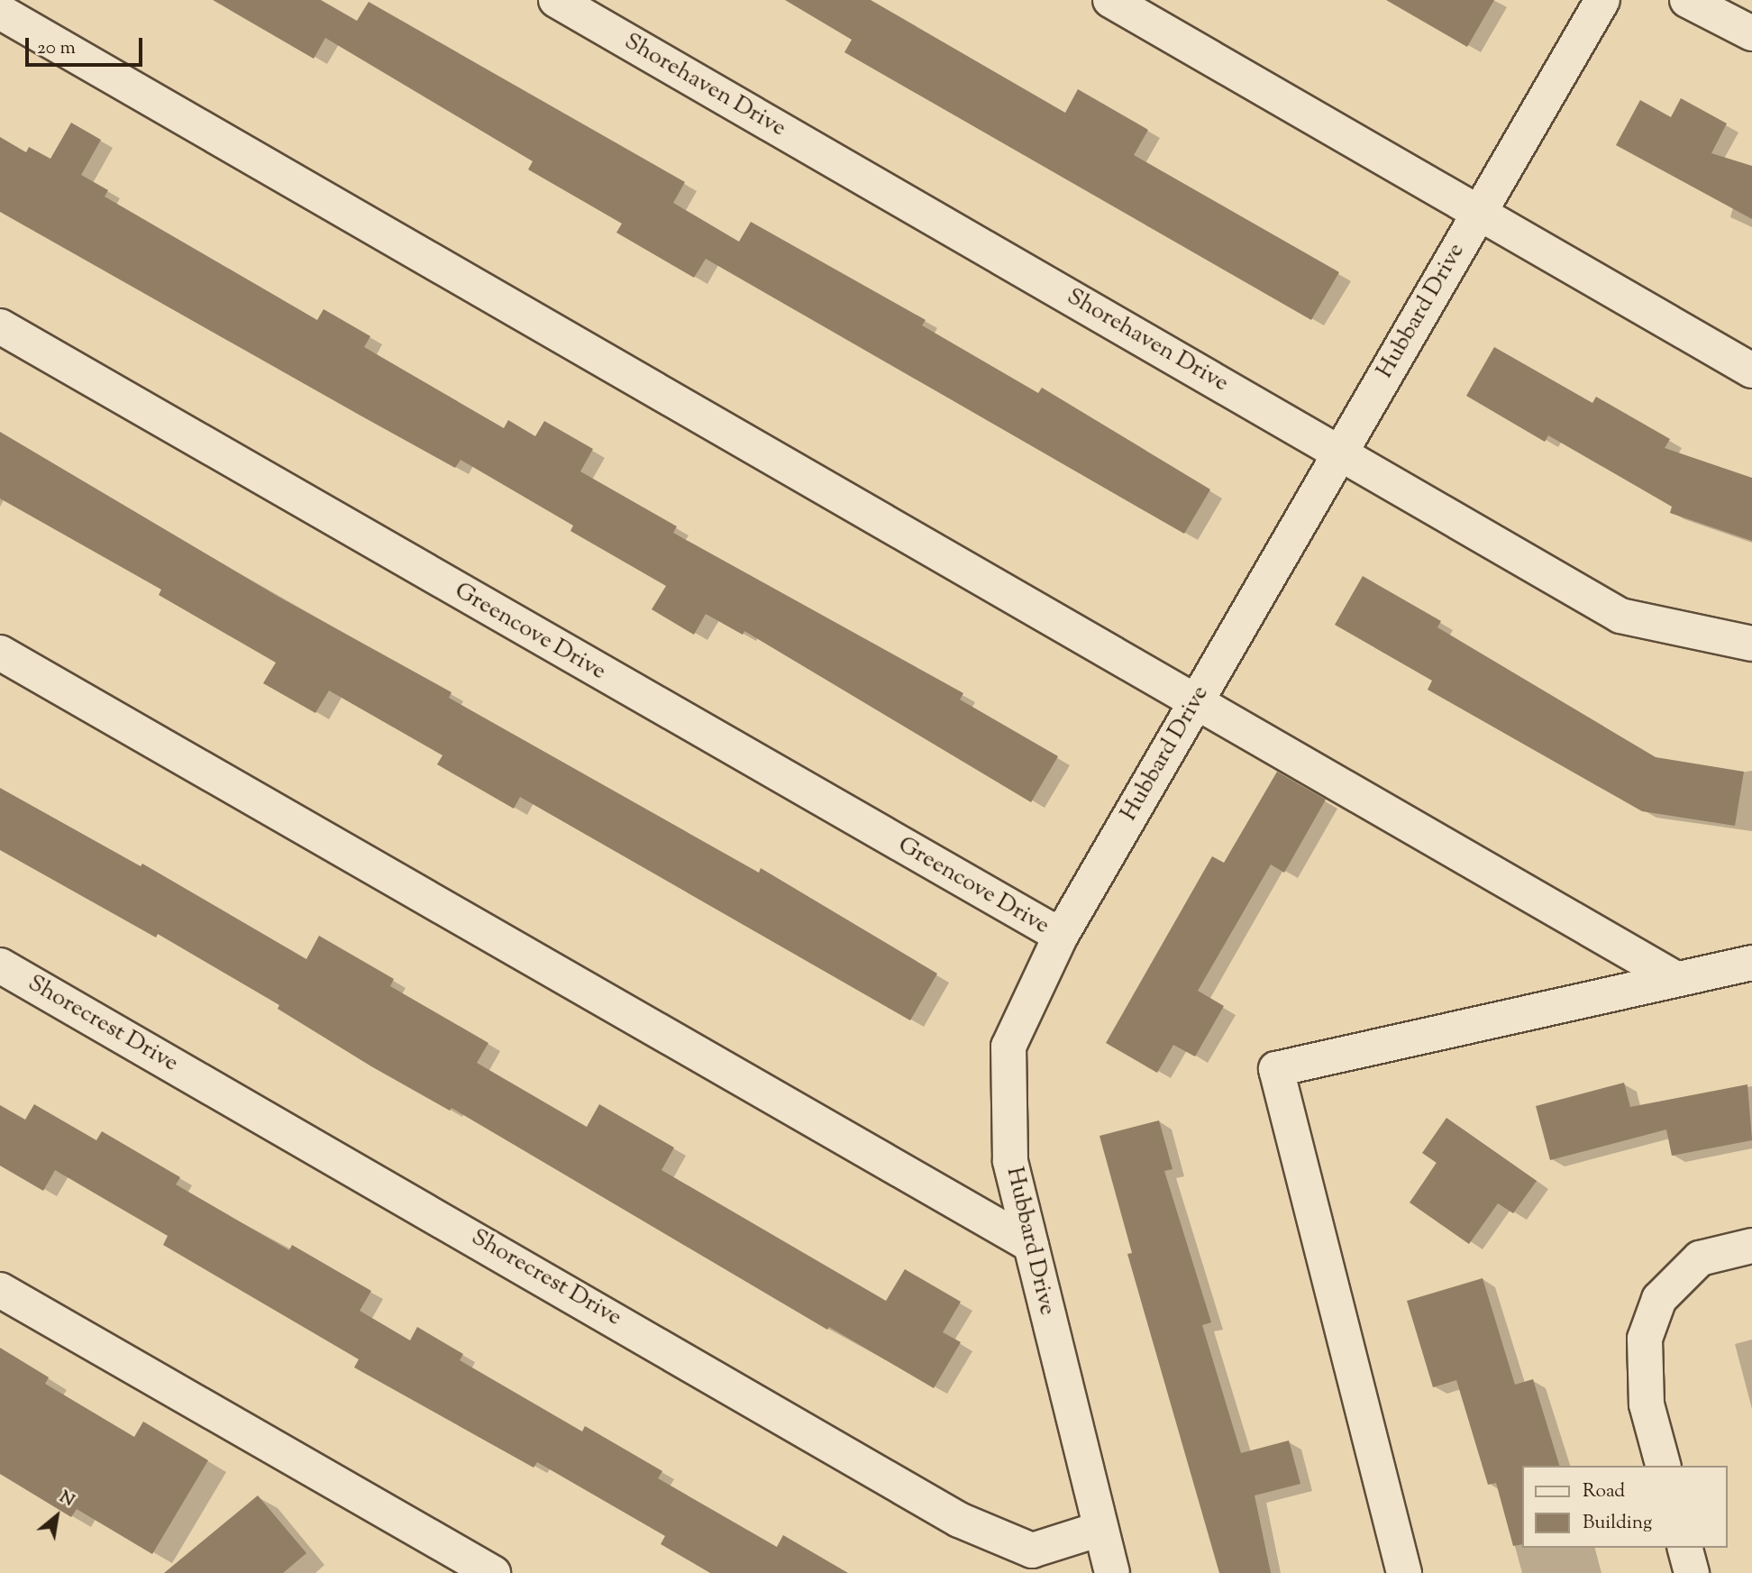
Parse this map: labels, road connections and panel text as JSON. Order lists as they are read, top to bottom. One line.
{"streets":{"street":["Shorehaven Drive","Hubbard Drive","Greencove Drive","Shorecrest Drive"]},"crossings":[["Shorehaven Drive","Hubbard Drive"],["Hubbard Drive","Greencove Drive"],["Hubbard Drive","Shorecrest Drive"]],"legend":["Road","Building"],"scale_bar":"20 m","north":"top right"}
